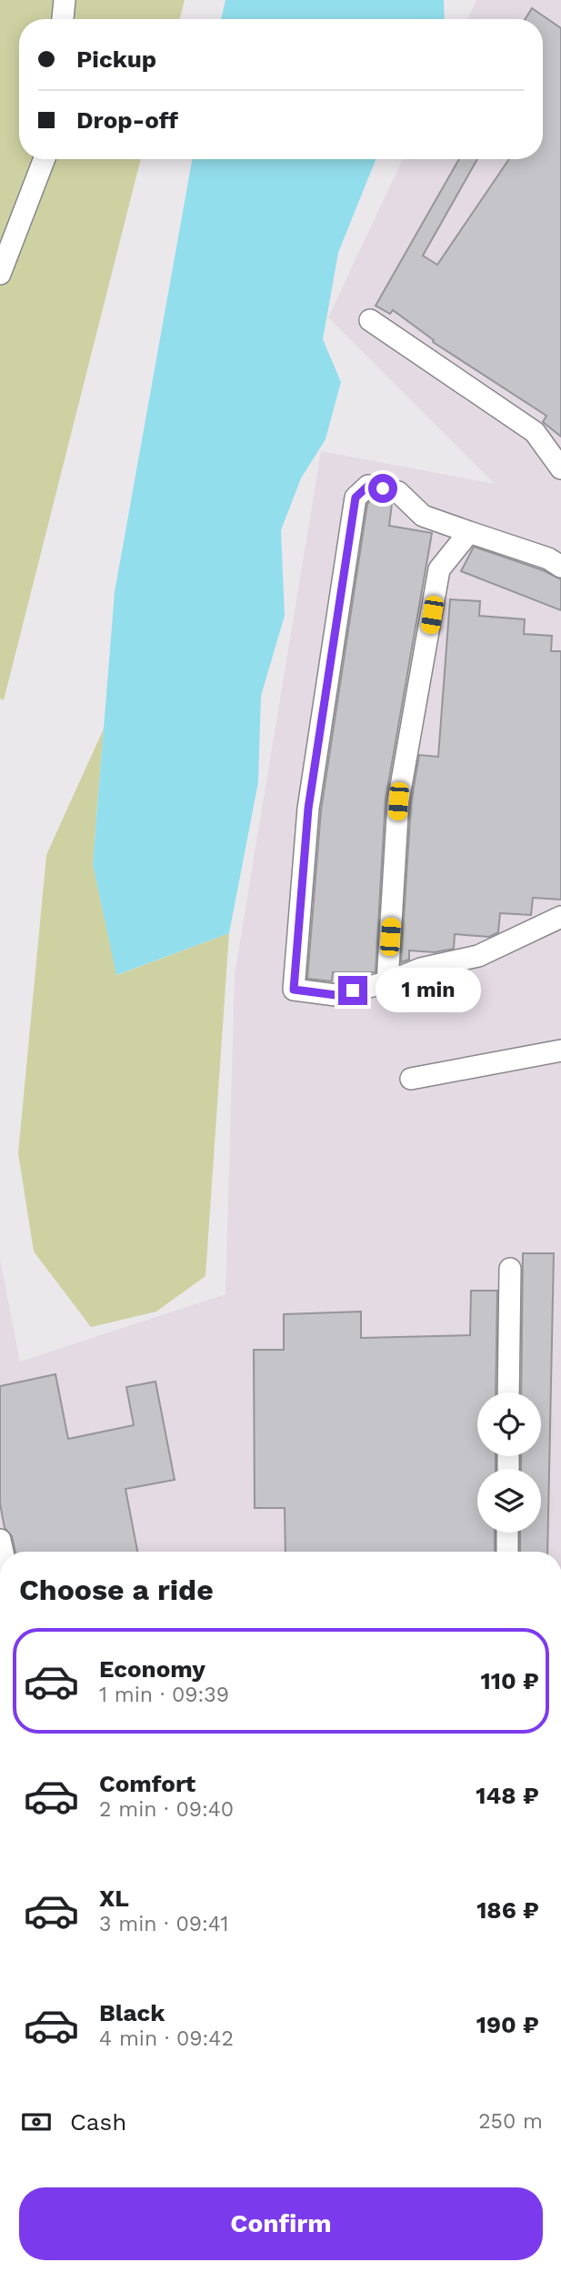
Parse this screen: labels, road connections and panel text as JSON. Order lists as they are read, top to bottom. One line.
{"page":{"banner":["Pickup","Drop-off"],"bubble":"1 min","heading":"Choose a ride","list":[{"name":"Economy","note":"1 min · 09:39","value":"110 ₽"},{"name":"Comfort","note":"2 min · 09:40","value":"148 ₽"},{"name":"XL","note":"3 min · 09:41","value":"186 ₽"},{"name":"Black","note":"4 min · 09:42","value":"190 ₽"}],"pay":["Cash","250 m"],"buttons":"Confirm"}}
